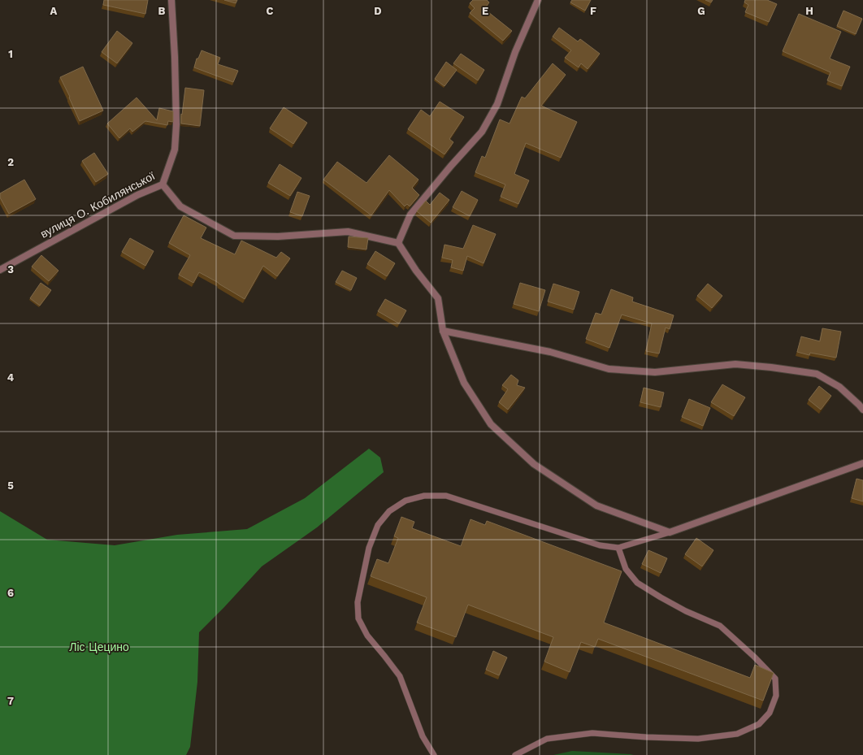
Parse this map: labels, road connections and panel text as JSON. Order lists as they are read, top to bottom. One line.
{"streets":{"street":["вулиця О. Кобилянської"]},"parks":["Ліс Цецино"],"grid":{"columns":["A","B","C","D","E","F","G","H"],"rows":["1","2","3","4","5","6","7"]}}
